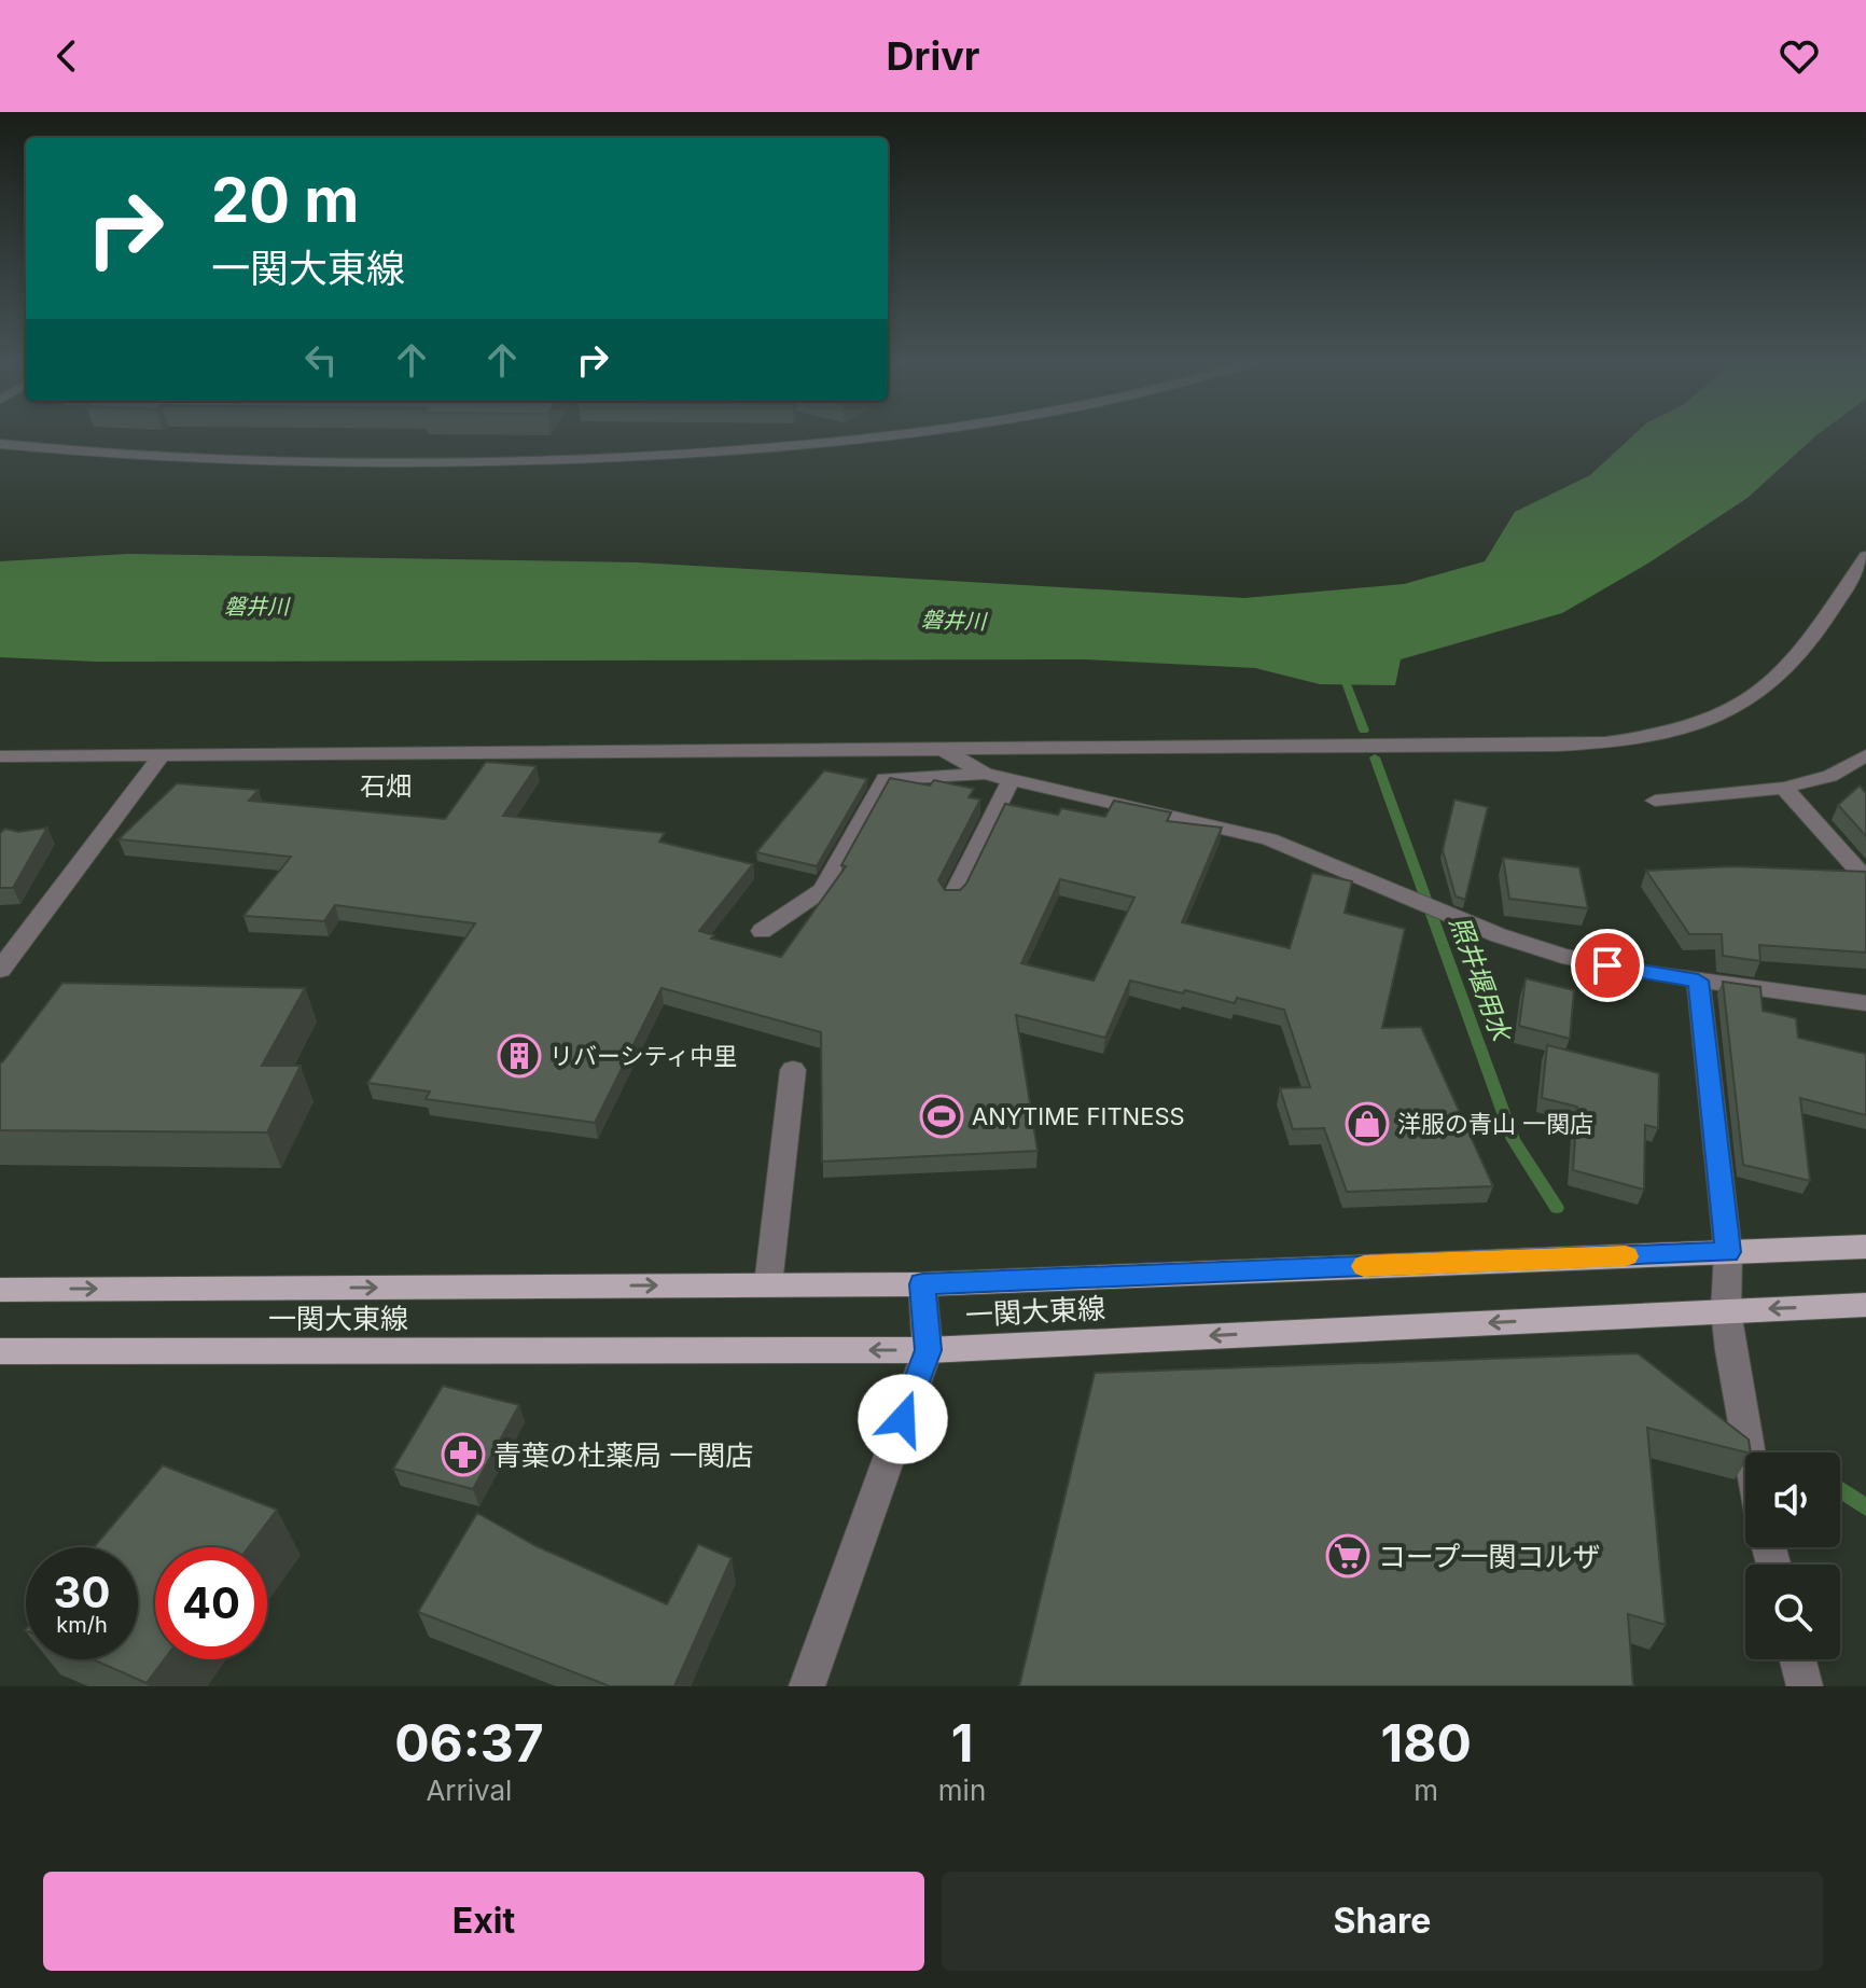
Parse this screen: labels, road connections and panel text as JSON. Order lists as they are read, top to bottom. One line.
{"streets":{"main road":["一関大東線"]},"districts":["石畑"],"water":["磐井川","照井堰用水"],"places":{"building":["リバーシティ中里"],"sports":["ANYTIME FITNESS"],"shop":["洋服の青山 一関店"],"pharmacy":["青葉の杜薬局 一関店"],"supermarket":["コープ一関コルザ"]},"page":{"header":"Drivr","turn":["20 m","一関大東線"],"speed":"30 km/h","limit":"40","eta":["06:37","Arrival","1","min","180","m"],"buttons":["Exit","Share"]}}
